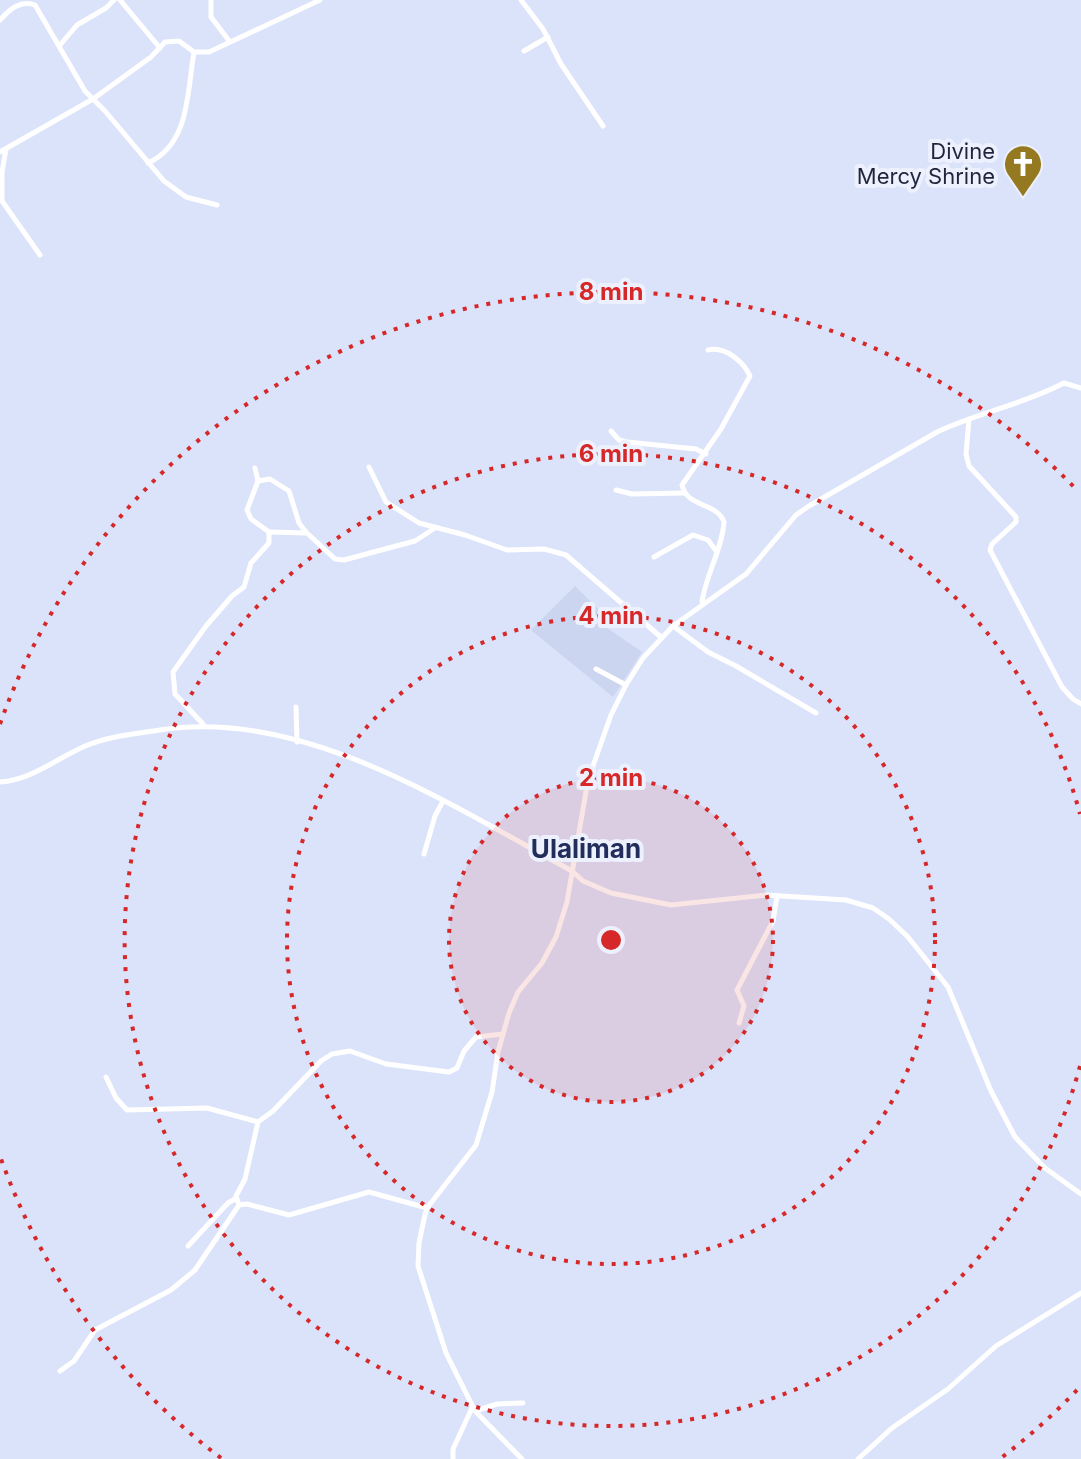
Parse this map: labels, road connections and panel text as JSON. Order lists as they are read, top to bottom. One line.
{"districts":["Ulaliman"],"places":{"church":["Divine Mercy Shrine"]},"rings":["8 min","6 min","4 min","2 min"]}
